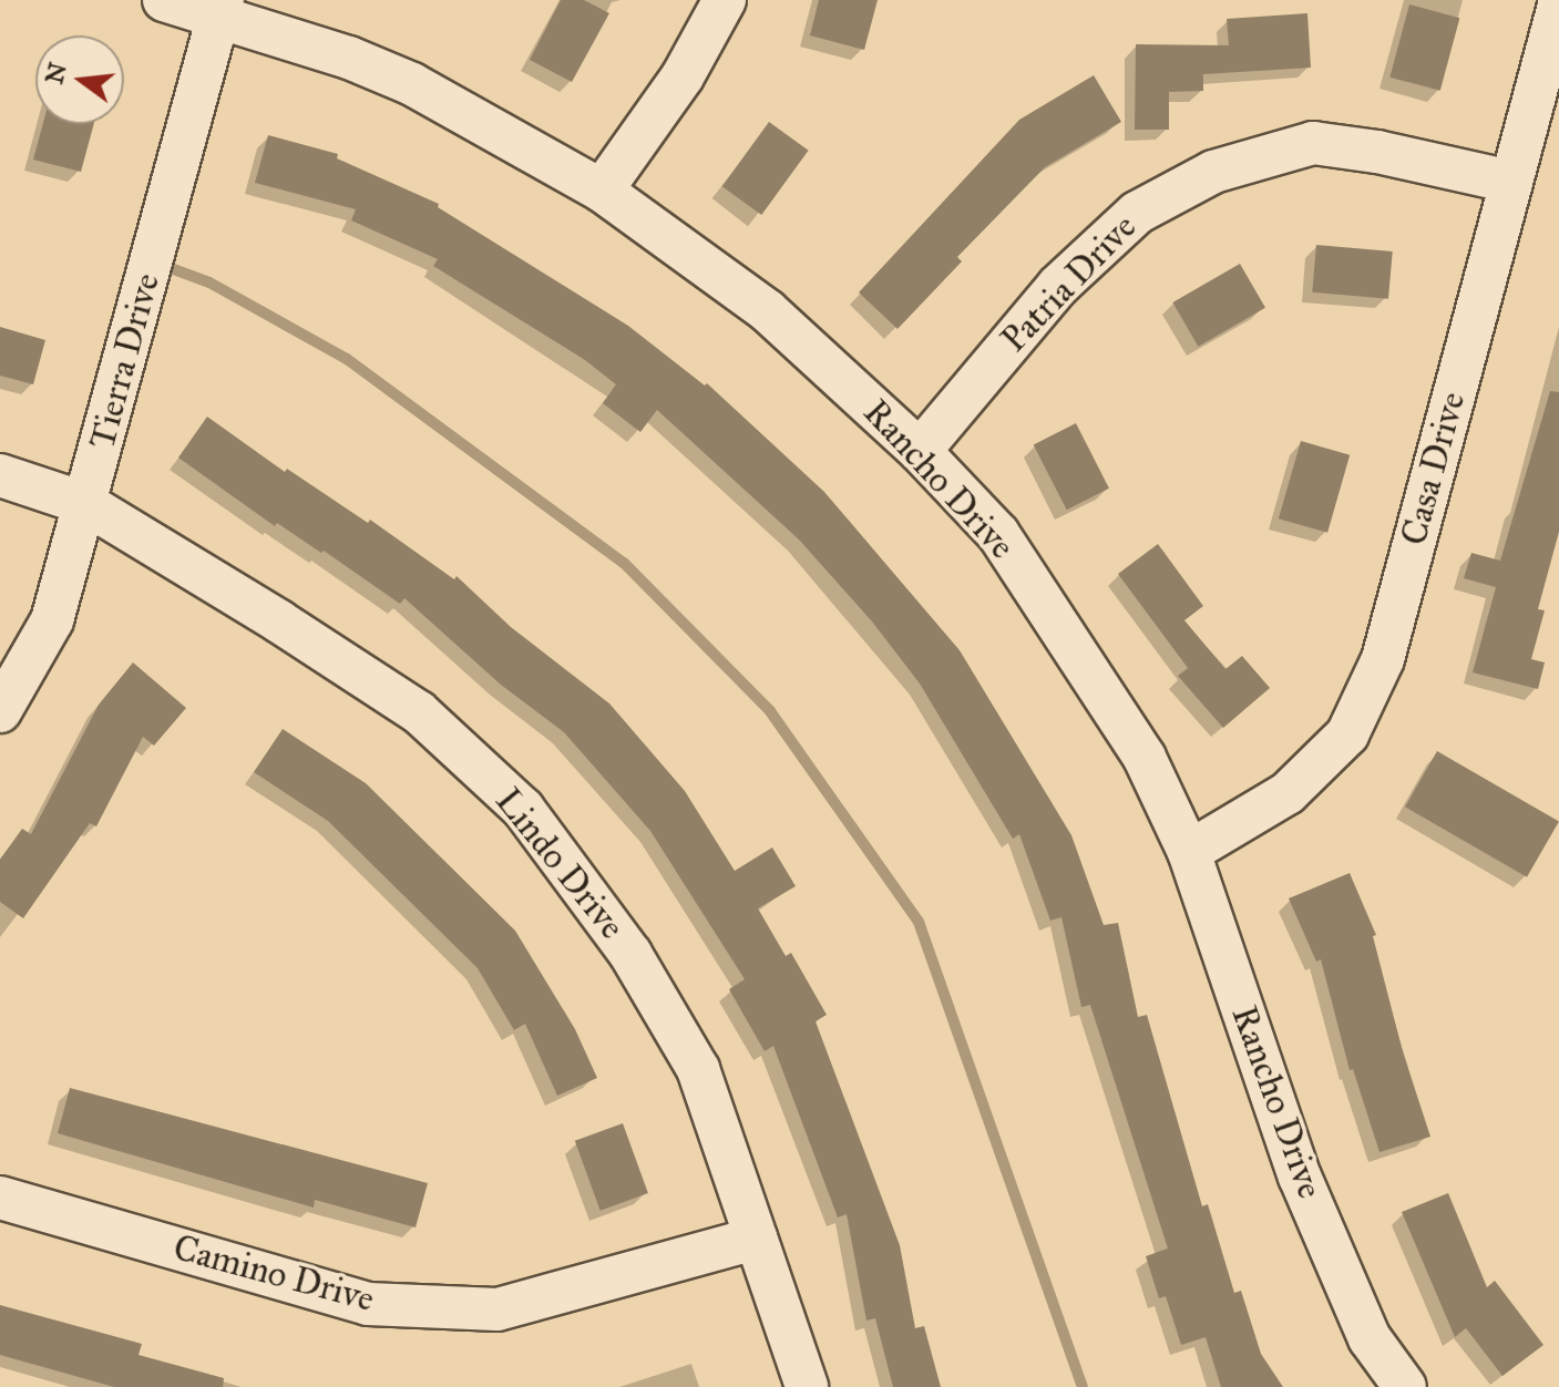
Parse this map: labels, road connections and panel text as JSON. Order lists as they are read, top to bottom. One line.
{"streets":{"street":["Patria Drive","Tierra Drive","Casa Drive","Rancho Drive","Lindo Drive","Camino Drive"]},"crossings":[["Patria Drive","Casa Drive"],["Patria Drive","Rancho Drive"],["Tierra Drive","Rancho Drive"],["Tierra Drive","Lindo Drive"],["Casa Drive","Rancho Drive"],["Lindo Drive","Camino Drive"]],"north":"left"}
